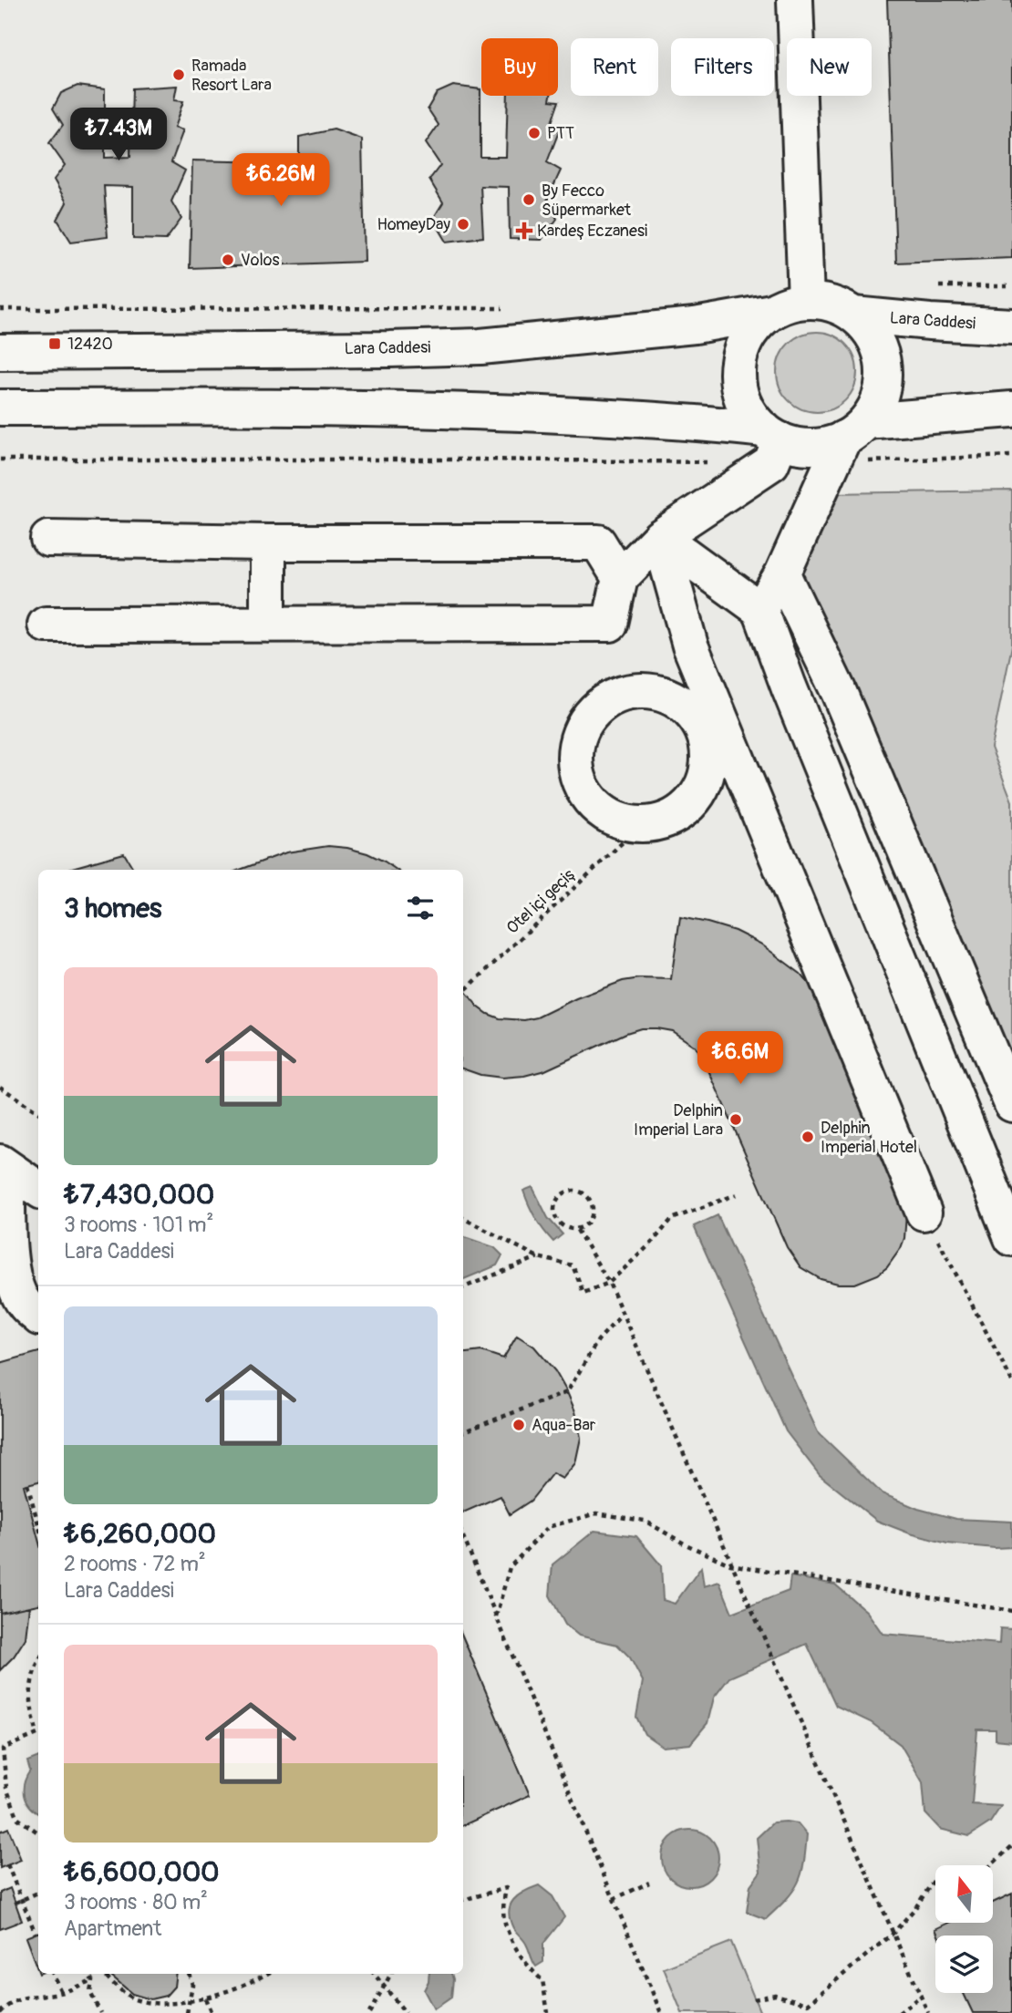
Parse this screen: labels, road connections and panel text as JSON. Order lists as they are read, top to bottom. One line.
{"streets":{"main road":["Lara Caddesi"],"path":["Otel içi geçiş"]},"places":{"other":["Ramada Resort Lara","PTT","By Fecco Süpermarket","HomeyDay","Volos","Delphin Imperial Lara","Delphin Imperial Hotel","Aqua-Bar"],"health":["Kardeş Eczanesi"],"transit":["12420"]},"north":"top","page":{"chip":["Buy","Rent","Filters","New"],"price":["₺7.43M","₺6.26M","₺6.6M"],"heading":"3 homes","list":[{"name":"₺7,430,000","note":"3 rooms · 101 m² · Lara Caddesi"},{"name":"₺6,260,000","note":"2 rooms · 72 m² · Lara Caddesi"},{"name":"₺6,600,000","note":"3 rooms · 80 m² · Apartment"}]}}
